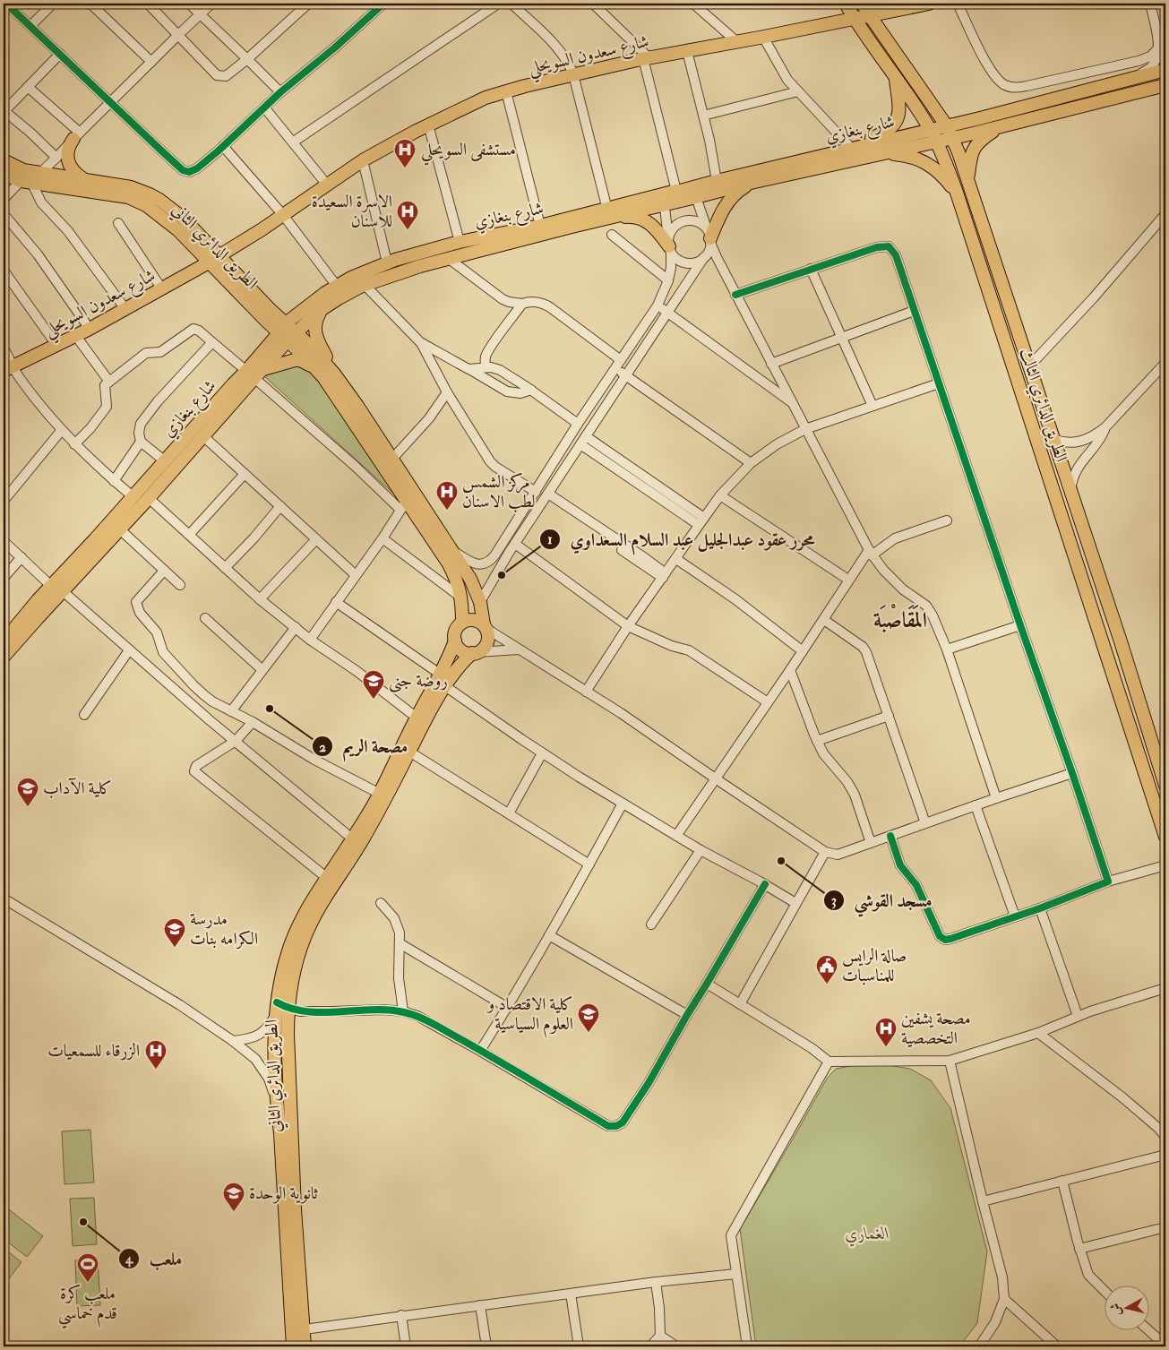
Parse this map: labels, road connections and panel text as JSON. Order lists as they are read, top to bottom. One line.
{"streets":{"main road":["شارع سعدون السويحلي","شارع بنغازي","الطريق الدائري الثاني","الطريق الدائري الثالث"]},"crossings":[["شارع سعدون السويحلي","الطريق الدائري الثاني"],["شارع سعدون السويحلي","الطريق الدائري الثالث"],["شارع بنغازي","الطريق الدائري الثاني"],["شارع بنغازي","الطريق الدائري الثالث"]],"districts":["المَقَاصْبَة"],"parks":["الغماري"],"places":{"hospital":["مستشفى السويحلي","الاسرة السعيدة للاسنان","مركز الشمس لطب الاسنان","مصحة يشفين التخصصية","الزرقاء للسمعيات"],"other":["محرر عقود عبدالجليل عبد السلام السعداوي","مصحة الريم","مسجد القوشي","ملعب"],"school or university":["روضة جنى","كلية الآداب","مدرسة الكرامه بنات","كلية الاقتصاد و العلوم السياسية","ثانوية الوحدة"],"public building":["صالة الرايس للمناسبات"],"sports":["ملعب كرة قدم خماسي"]},"north":"left"}
